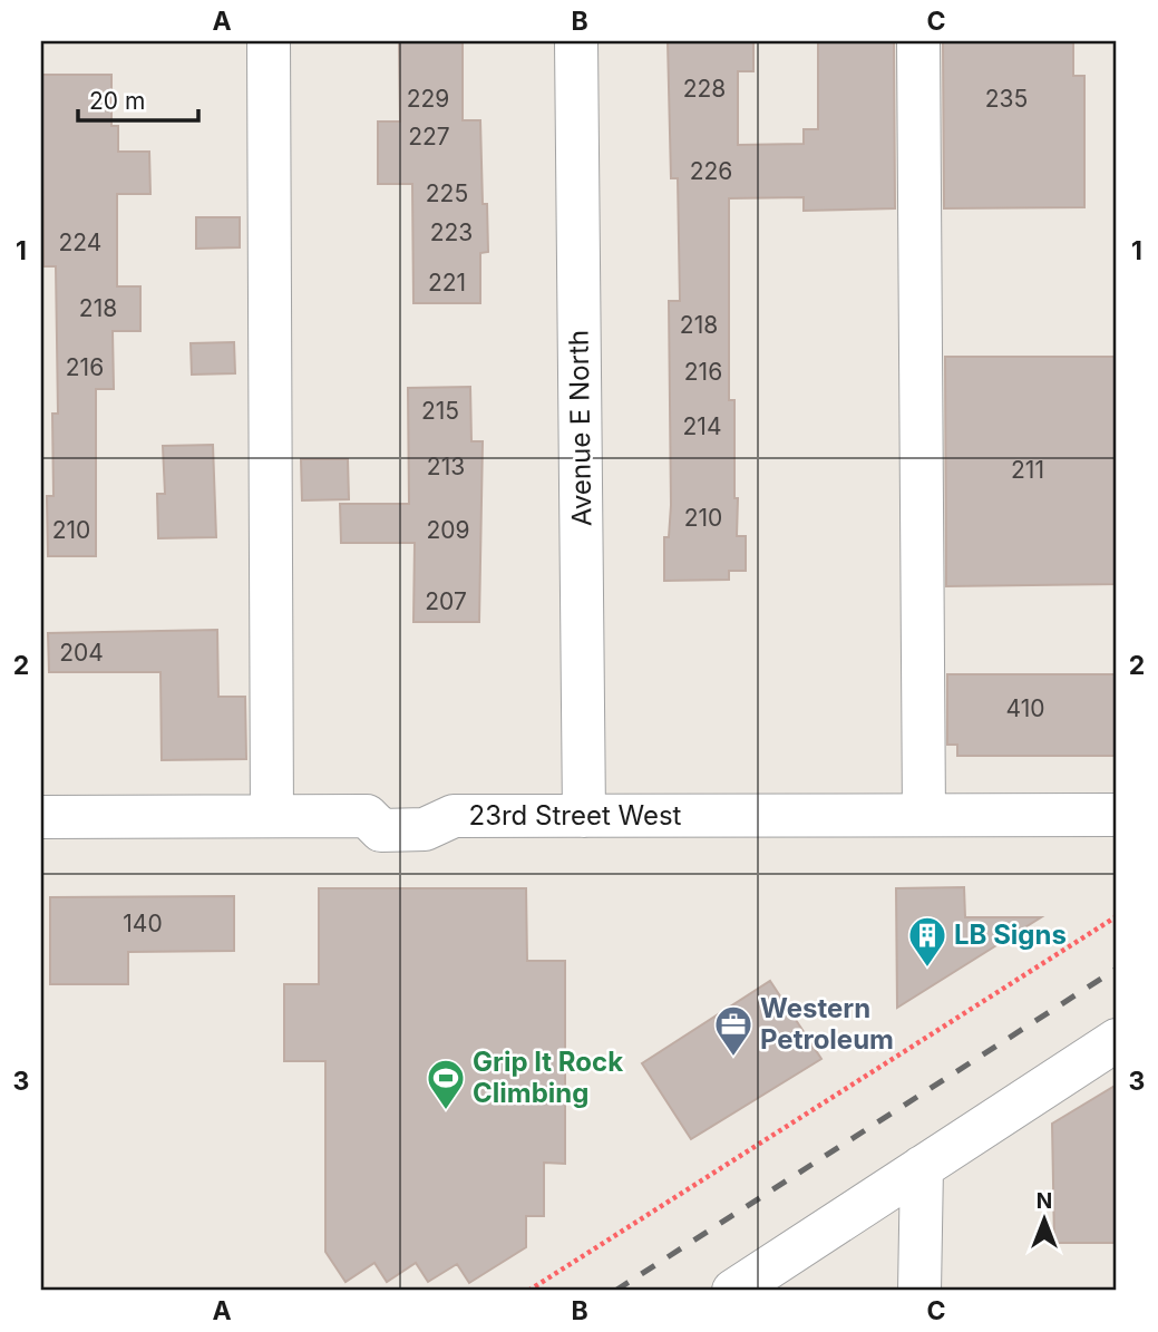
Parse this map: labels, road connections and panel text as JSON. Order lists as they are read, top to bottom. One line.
{"streets":{"street":["Avenue E North","23rd Street West"]},"crossings":[["Avenue E North","23rd Street West"]],"places":{"building":["LB Signs"],"office":["Western Petroleum"],"sports":["Grip It Rock Climbing"]},"house_numbers":["228","229","235","227","226","225","223","224","221","218","218","216","216","215","214","213","211","210","210","209","207","204","410","140"],"scale_bar":"20 m","north":"top","grid":{"columns":["A","B","C"],"rows":["1","2","3"]}}
